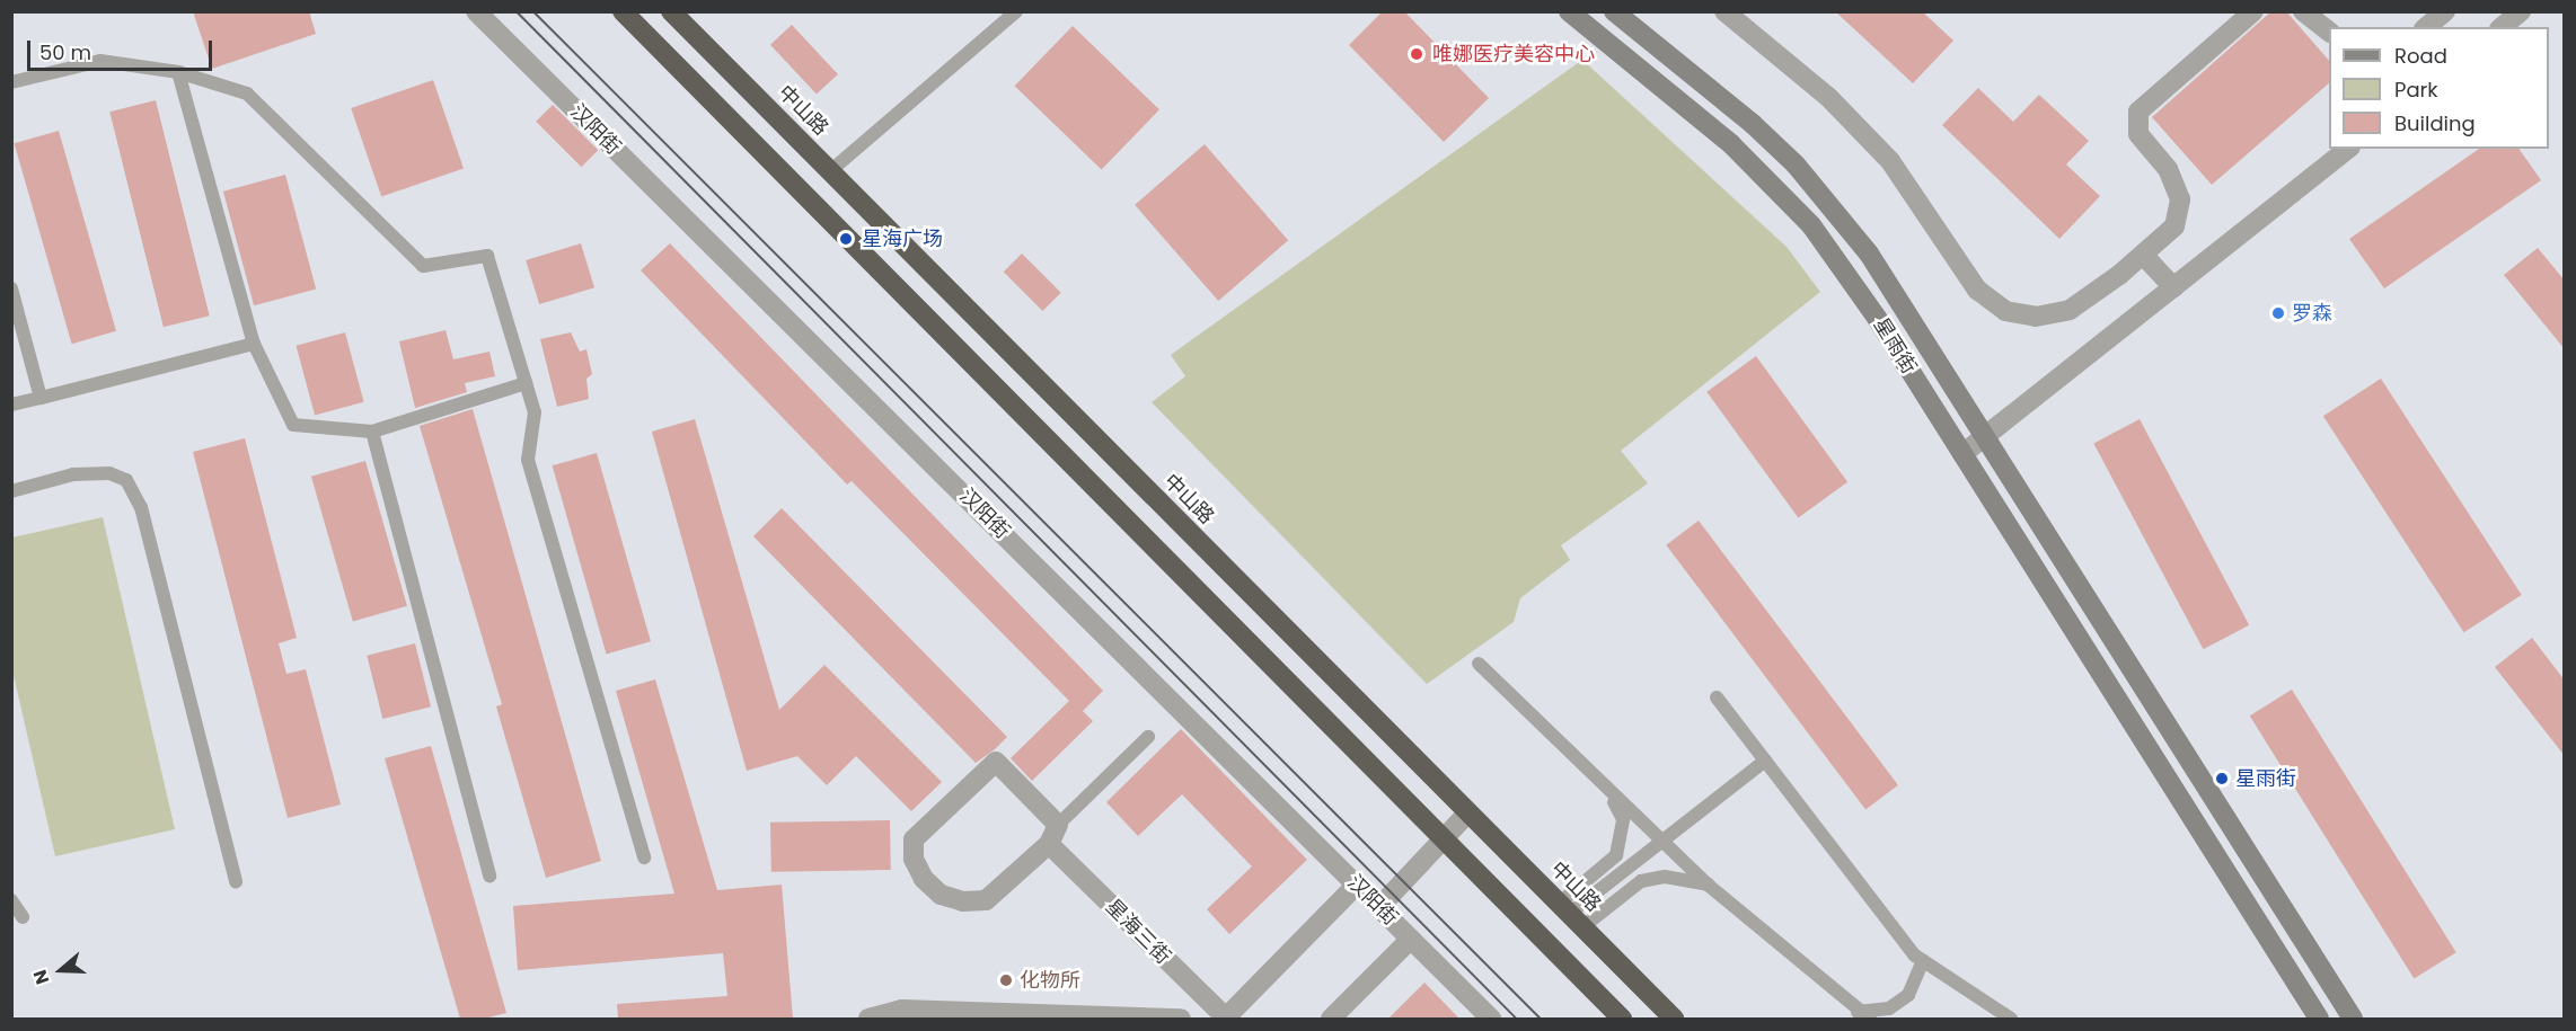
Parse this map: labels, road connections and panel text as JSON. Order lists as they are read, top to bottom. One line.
{"streets":{"highway":["中山路"],"street":["汉阳街","星雨街","星海三街"]},"places":["唯娜医疗美容中心","星海广场","罗森","星雨街","化物所"],"legend":["Road","Park","Building"],"scale_bar":"50 m","north":"left"}
